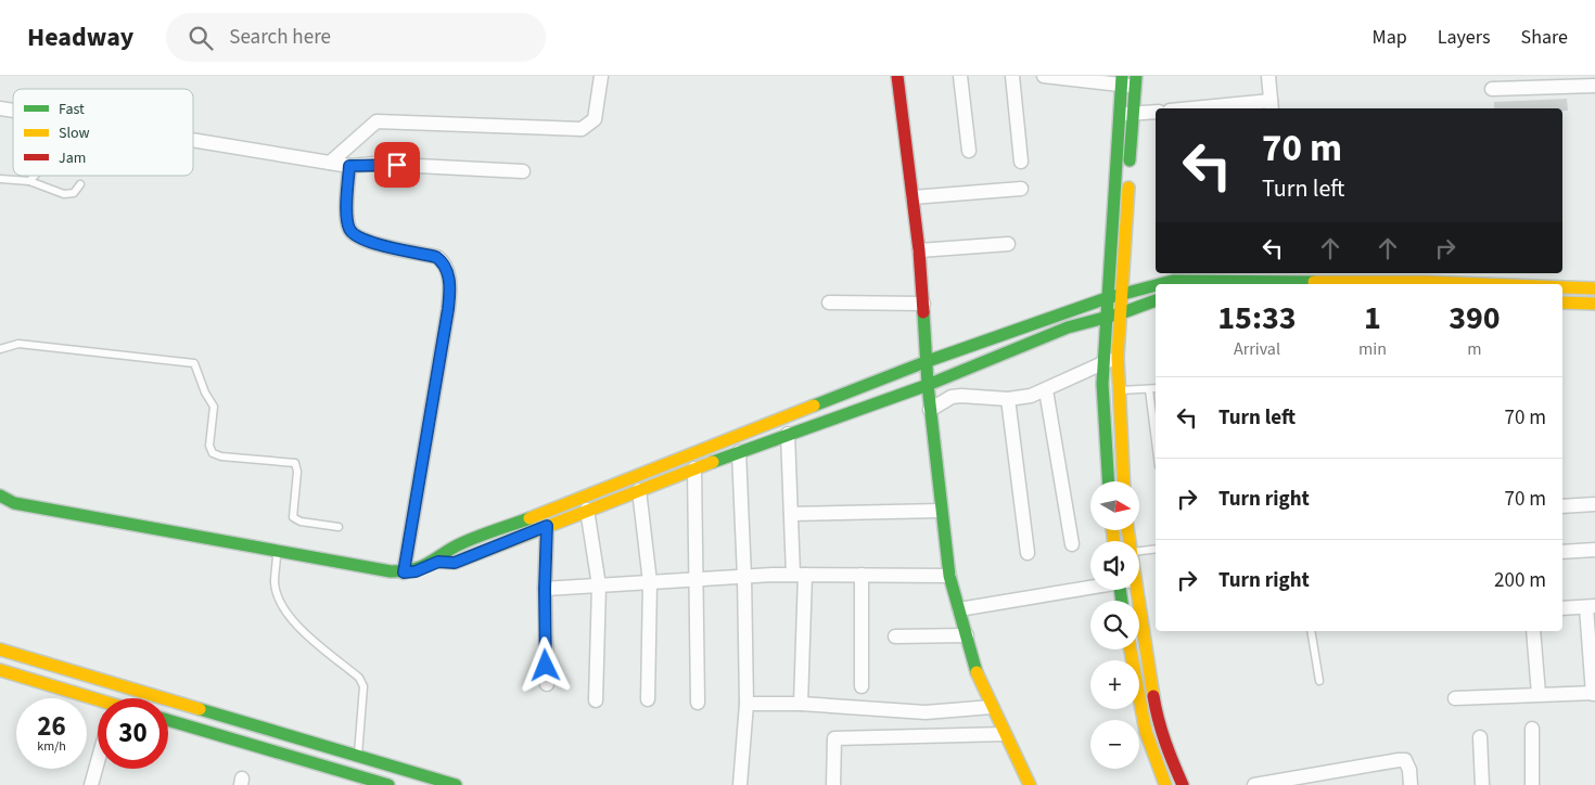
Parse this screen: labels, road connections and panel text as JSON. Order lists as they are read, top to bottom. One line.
{"legend":["Fast","Slow","Jam"],"north":"right","page":{"header":"Headway","search":"Search here","nav":["Map","Layers","Share"],"turn":["70 m","Turn left"],"eta":["15:33","Arrival","1","min","390","m"],"list":[{"name":"Turn left","value":"70 m"},{"name":"Turn right","value":"70 m"},{"name":"Turn right","value":"200 m"}],"map_buttons":["+","−"],"speed":"26 km/h","limit":"30"}}
